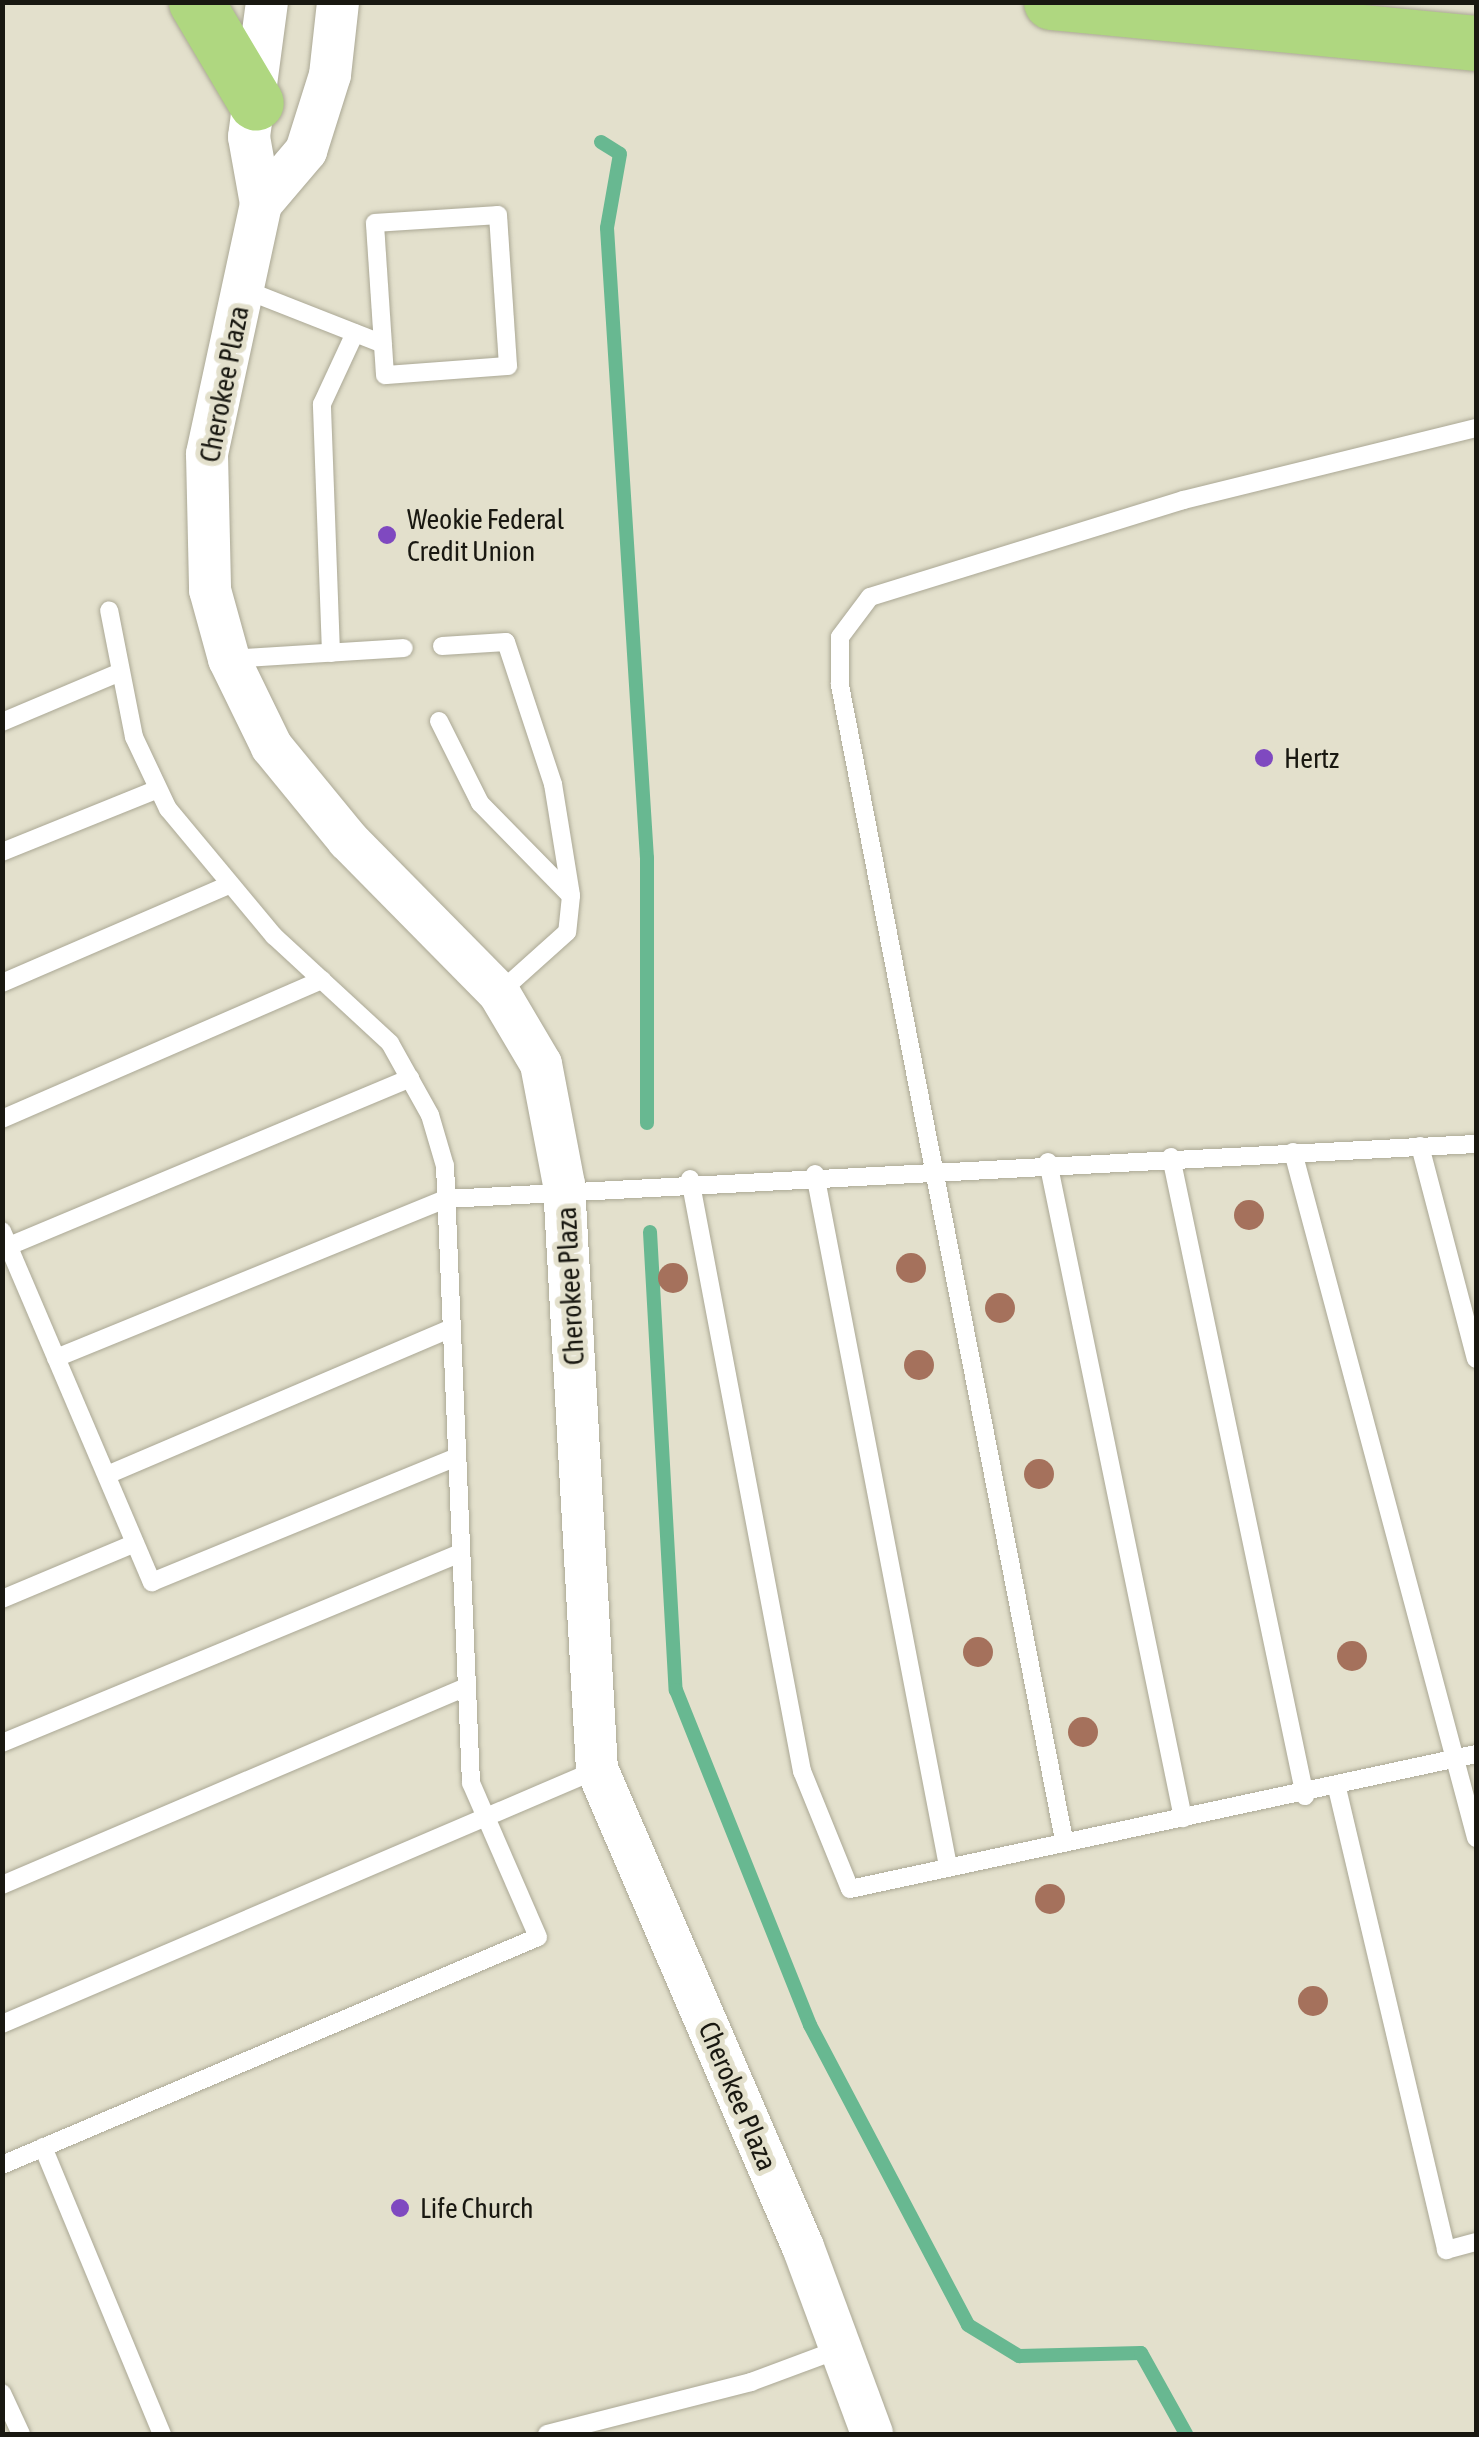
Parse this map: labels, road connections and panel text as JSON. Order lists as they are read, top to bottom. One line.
{"streets":{"street":["Cherokee Plaza"]},"places":["Weokie Federal Credit Union","Hertz","Life Church"]}
